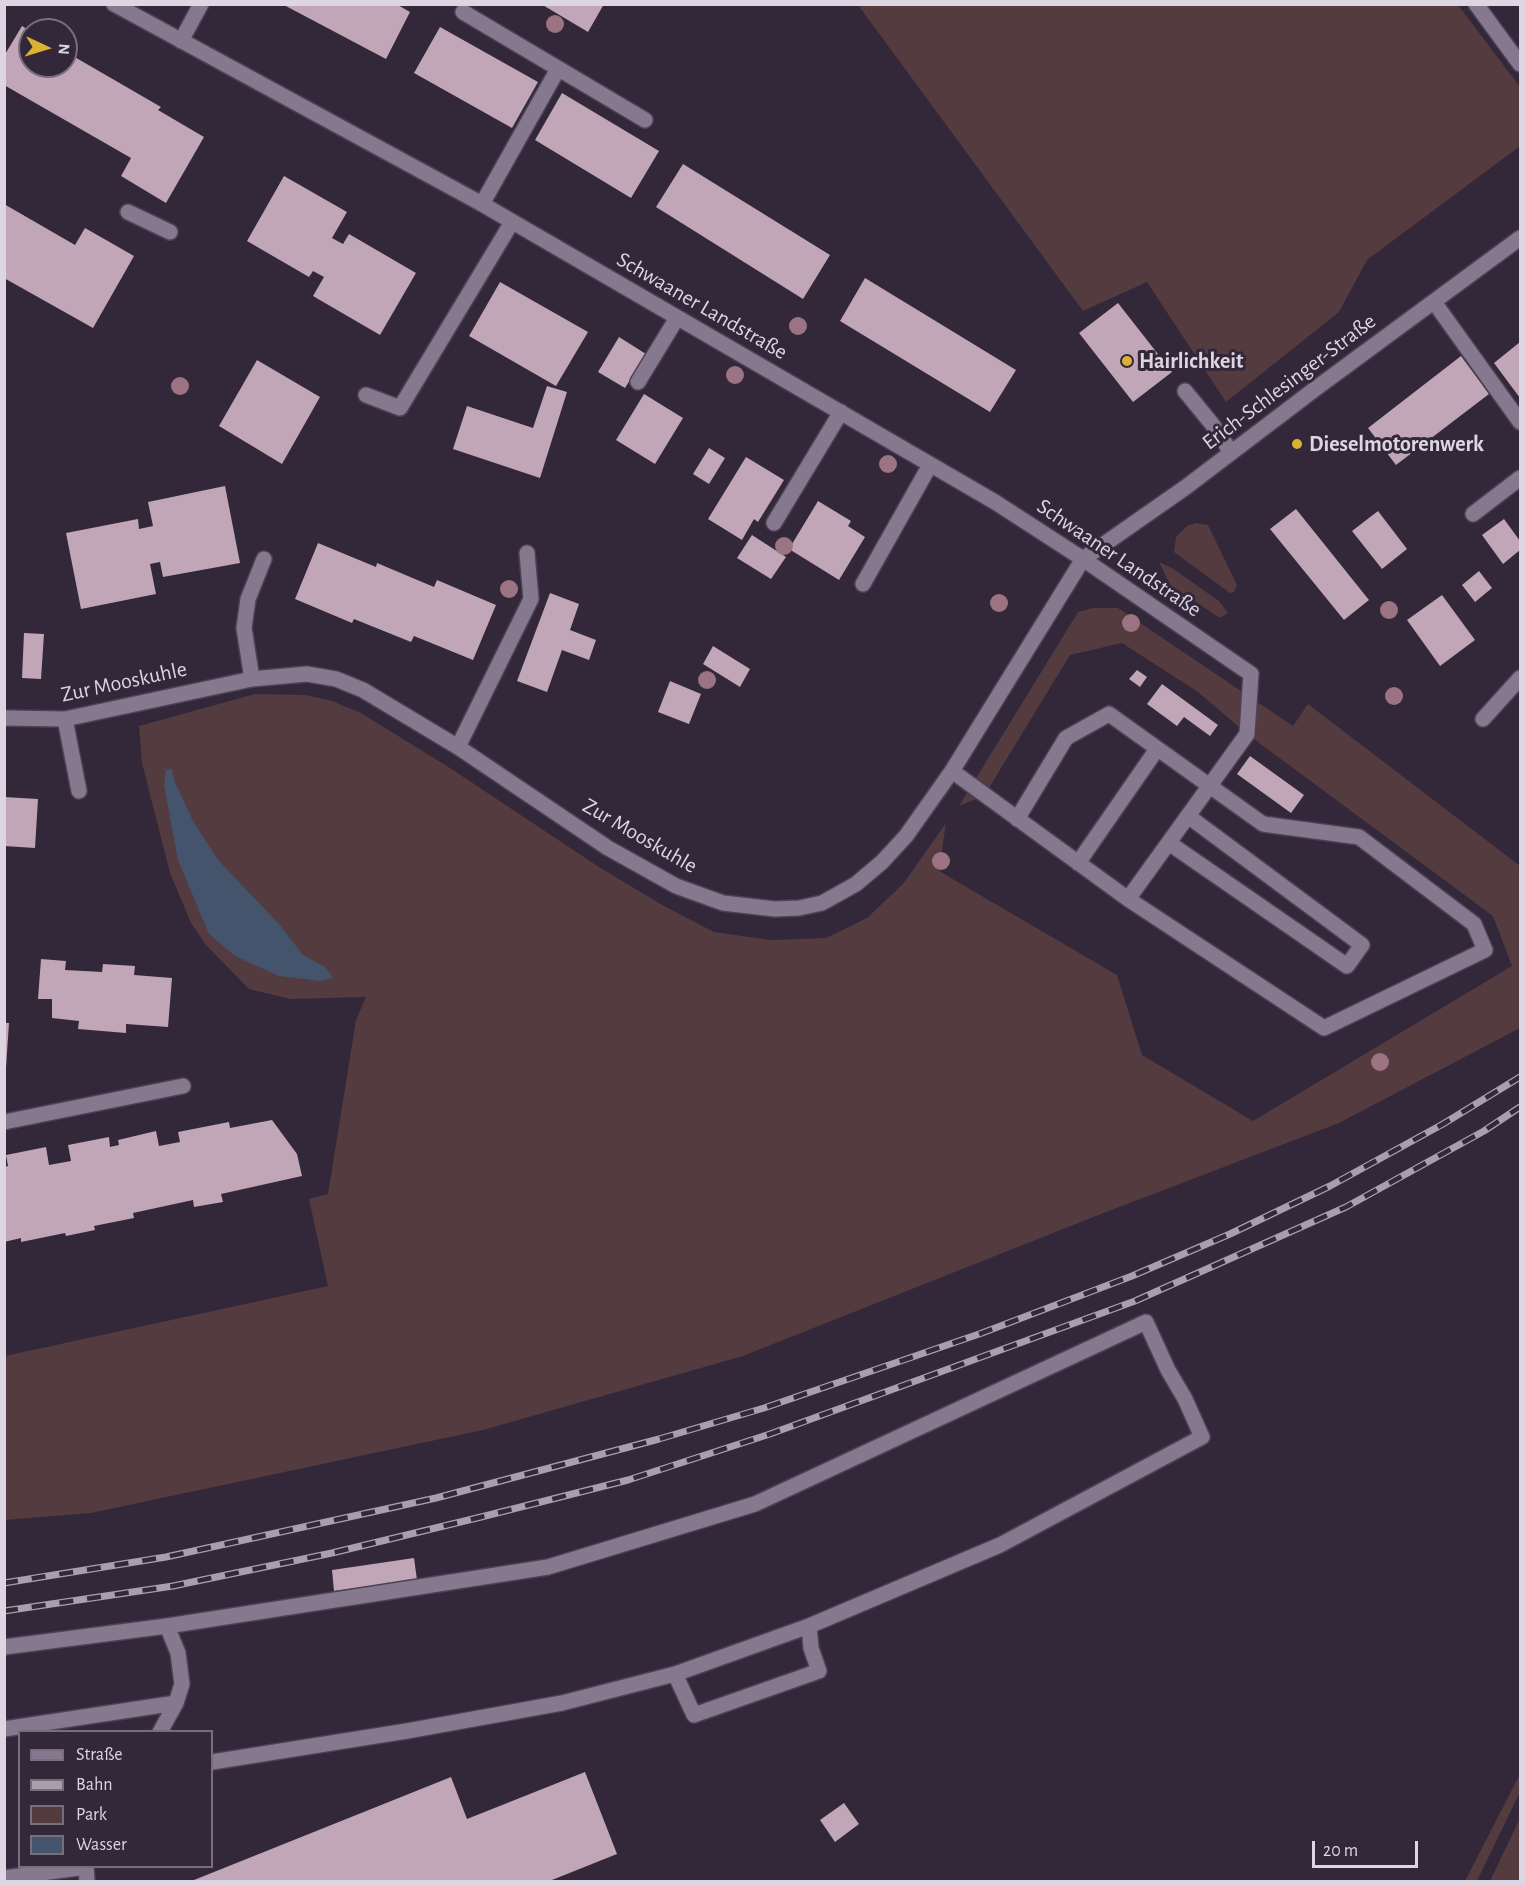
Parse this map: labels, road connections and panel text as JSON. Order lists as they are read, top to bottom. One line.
{"streets":{"street":["Schwaaner Landstraße","Erich-Schlesinger-Straße","Zur Mooskuhle"]},"crossings":[["Schwaaner Landstraße","Erich-Schlesinger-Straße"],["Schwaaner Landstraße","Zur Mooskuhle"],["Erich-Schlesinger-Straße","Zur Mooskuhle"]],"places":["Hairlichkeit","Dieselmotorenwerk"],"legend":["Straße","Bahn","Park","Wasser"],"scale_bar":"20 m","north":"right"}
